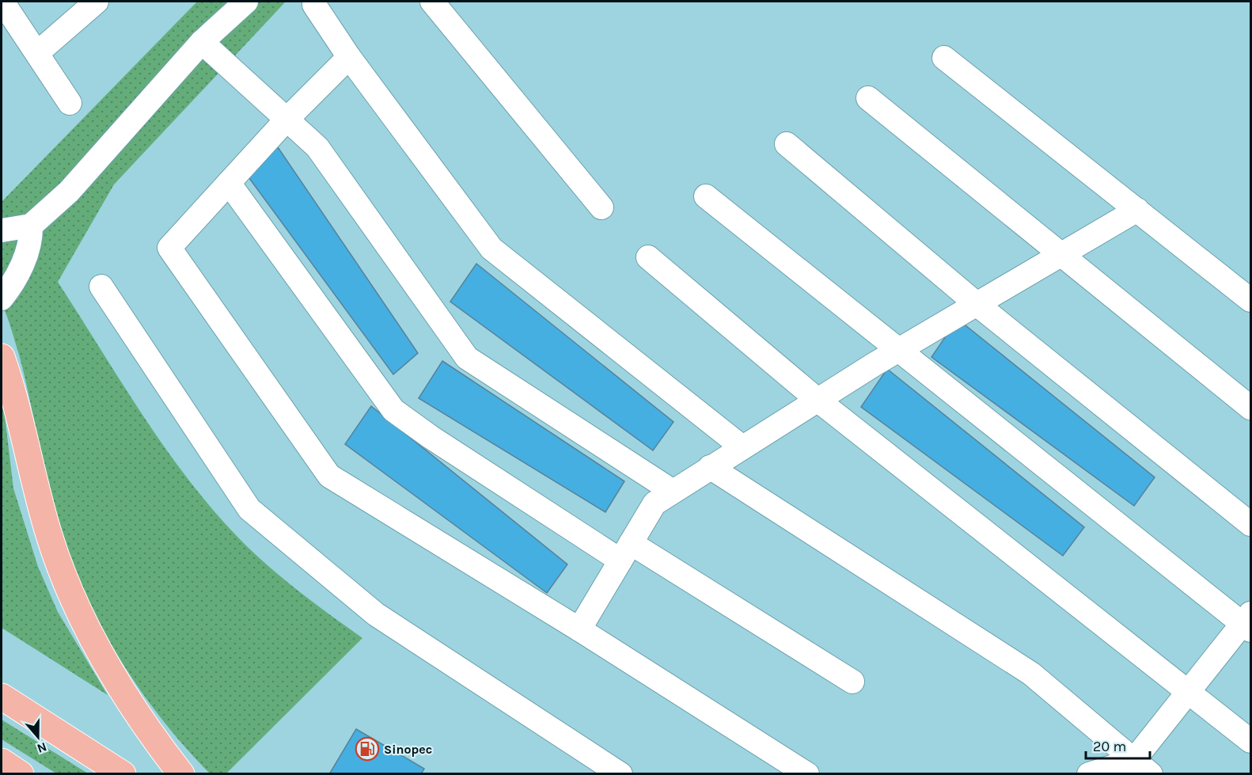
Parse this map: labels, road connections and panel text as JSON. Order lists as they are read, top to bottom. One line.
{"places":{"fuel station":["Sinopec"]},"scale_bar":"20 m","north":"bottom"}
